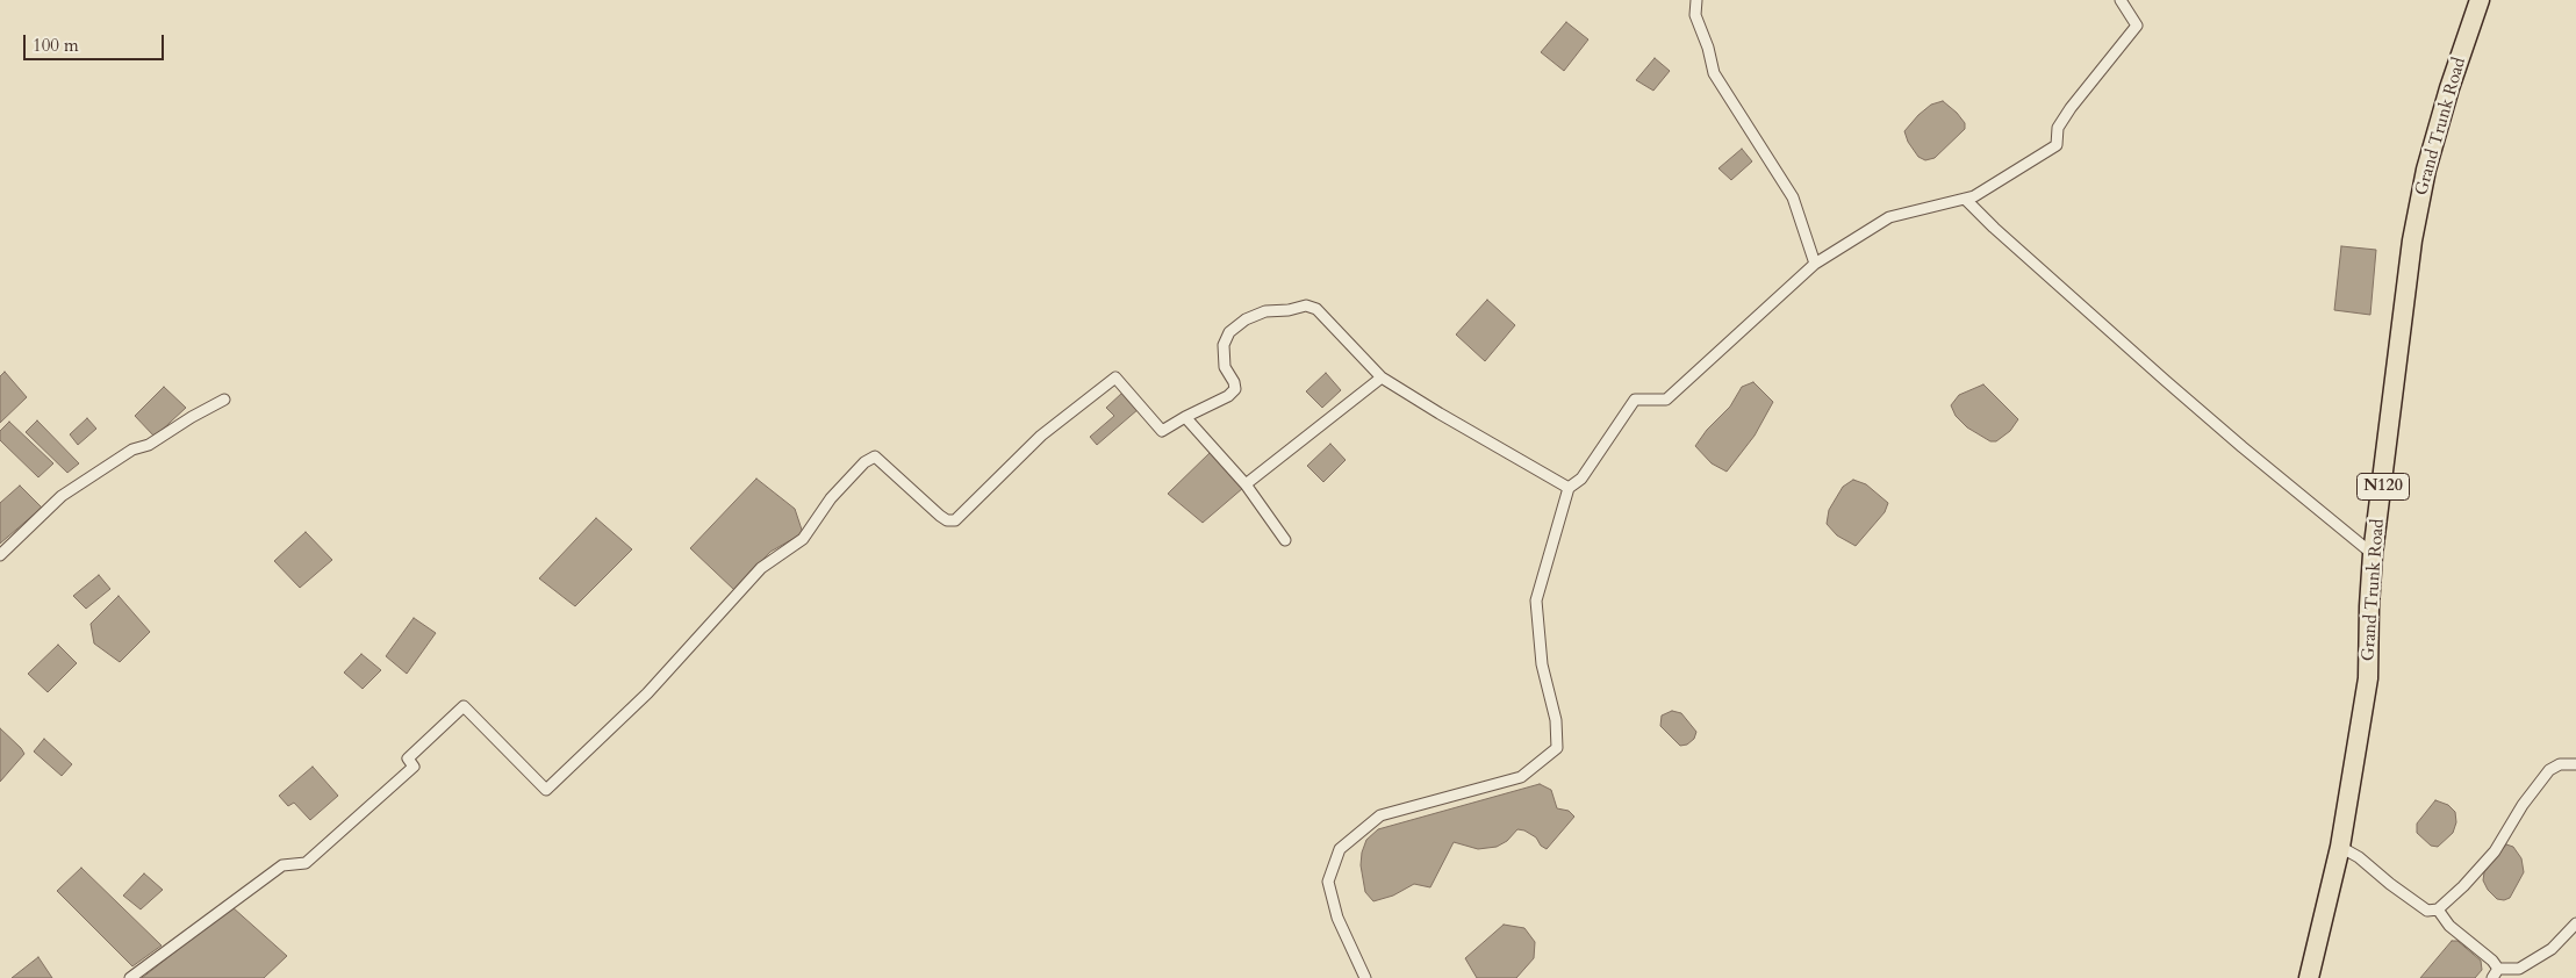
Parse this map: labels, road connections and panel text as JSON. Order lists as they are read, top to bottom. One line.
{"streets":{"highway":["Grand Trunk Road","N120"]},"scale_bar":"100 m"}
